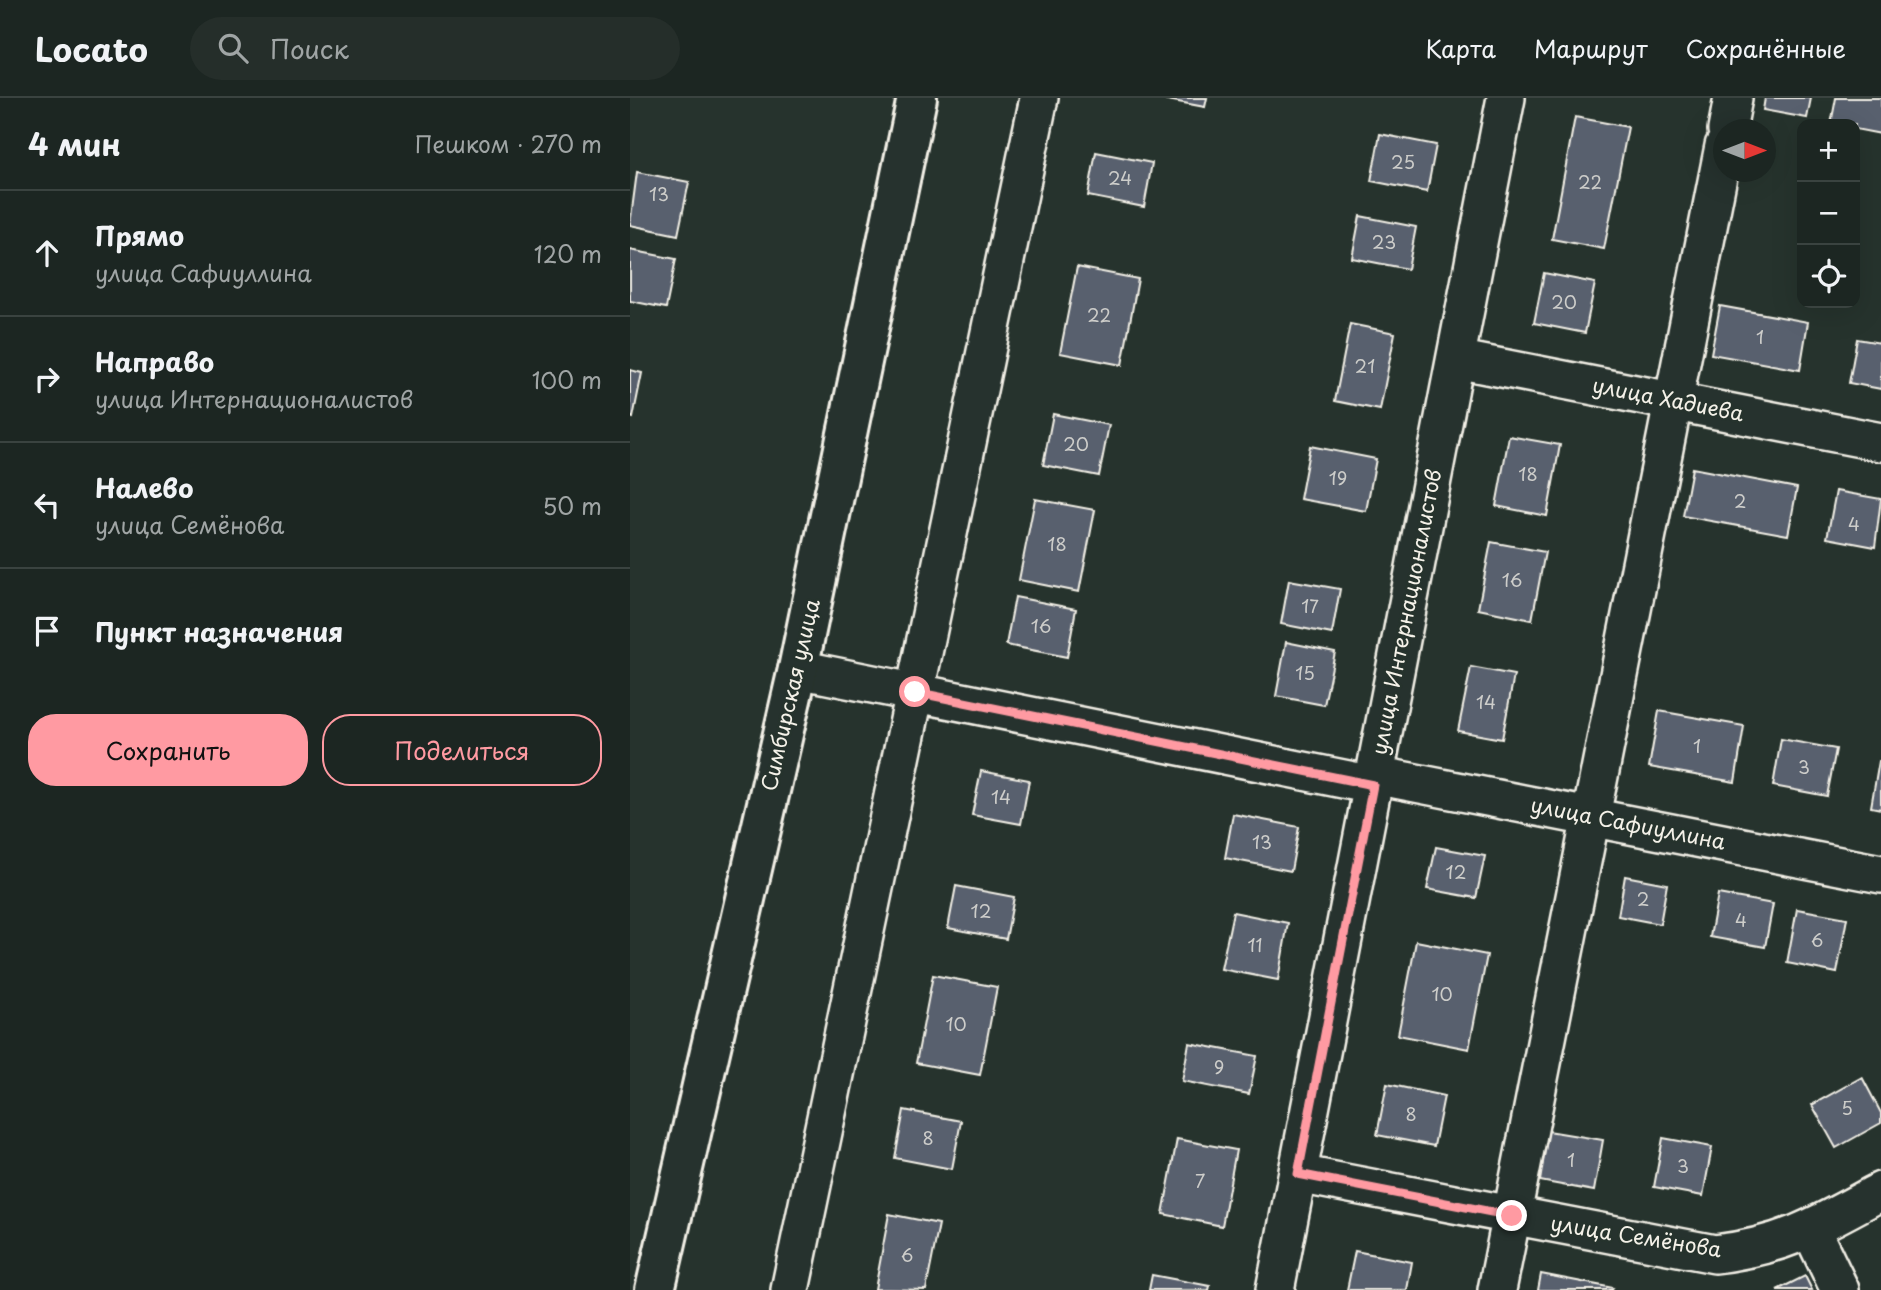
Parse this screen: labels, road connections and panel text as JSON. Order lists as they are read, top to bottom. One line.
{"streets":{"main road":["Симбирская улица"],"street":["улица Хадиева","улица Интернационалистов","улица Сафиуллина","улица Семёнова"]},"crossings":[["улица Хадиева","улица Интернационалистов"],["улица Интернационалистов","улица Сафиуллина"],["улица Интернационалистов","улица Семёнова"],["Симбирская улица","улица Сафиуллина"]],"house_numbers":["25","24","22","13","23","20","22","1","21","20","18","19","2","4","18","16","17","16","15","14","1","3","14","13","12","2","12","4","6","11","10","10","9","5","8","8","1","3","7","6"],"north":"right","page":{"header":"Locato","search":"Поиск","nav":["Карта","Маршрут","Сохранённые"],"heading":["4 мин","Пешком · 270 m"],"map_buttons":["+","−"],"list":[["Прямо","улица Сафиуллина","120 m"],["Направо","улица Интернационалистов","100 m"],["Налево","улица Семёнова","50 m"],"Пункт назначения"],"buttons":["Сохранить","Поделиться"]}}
